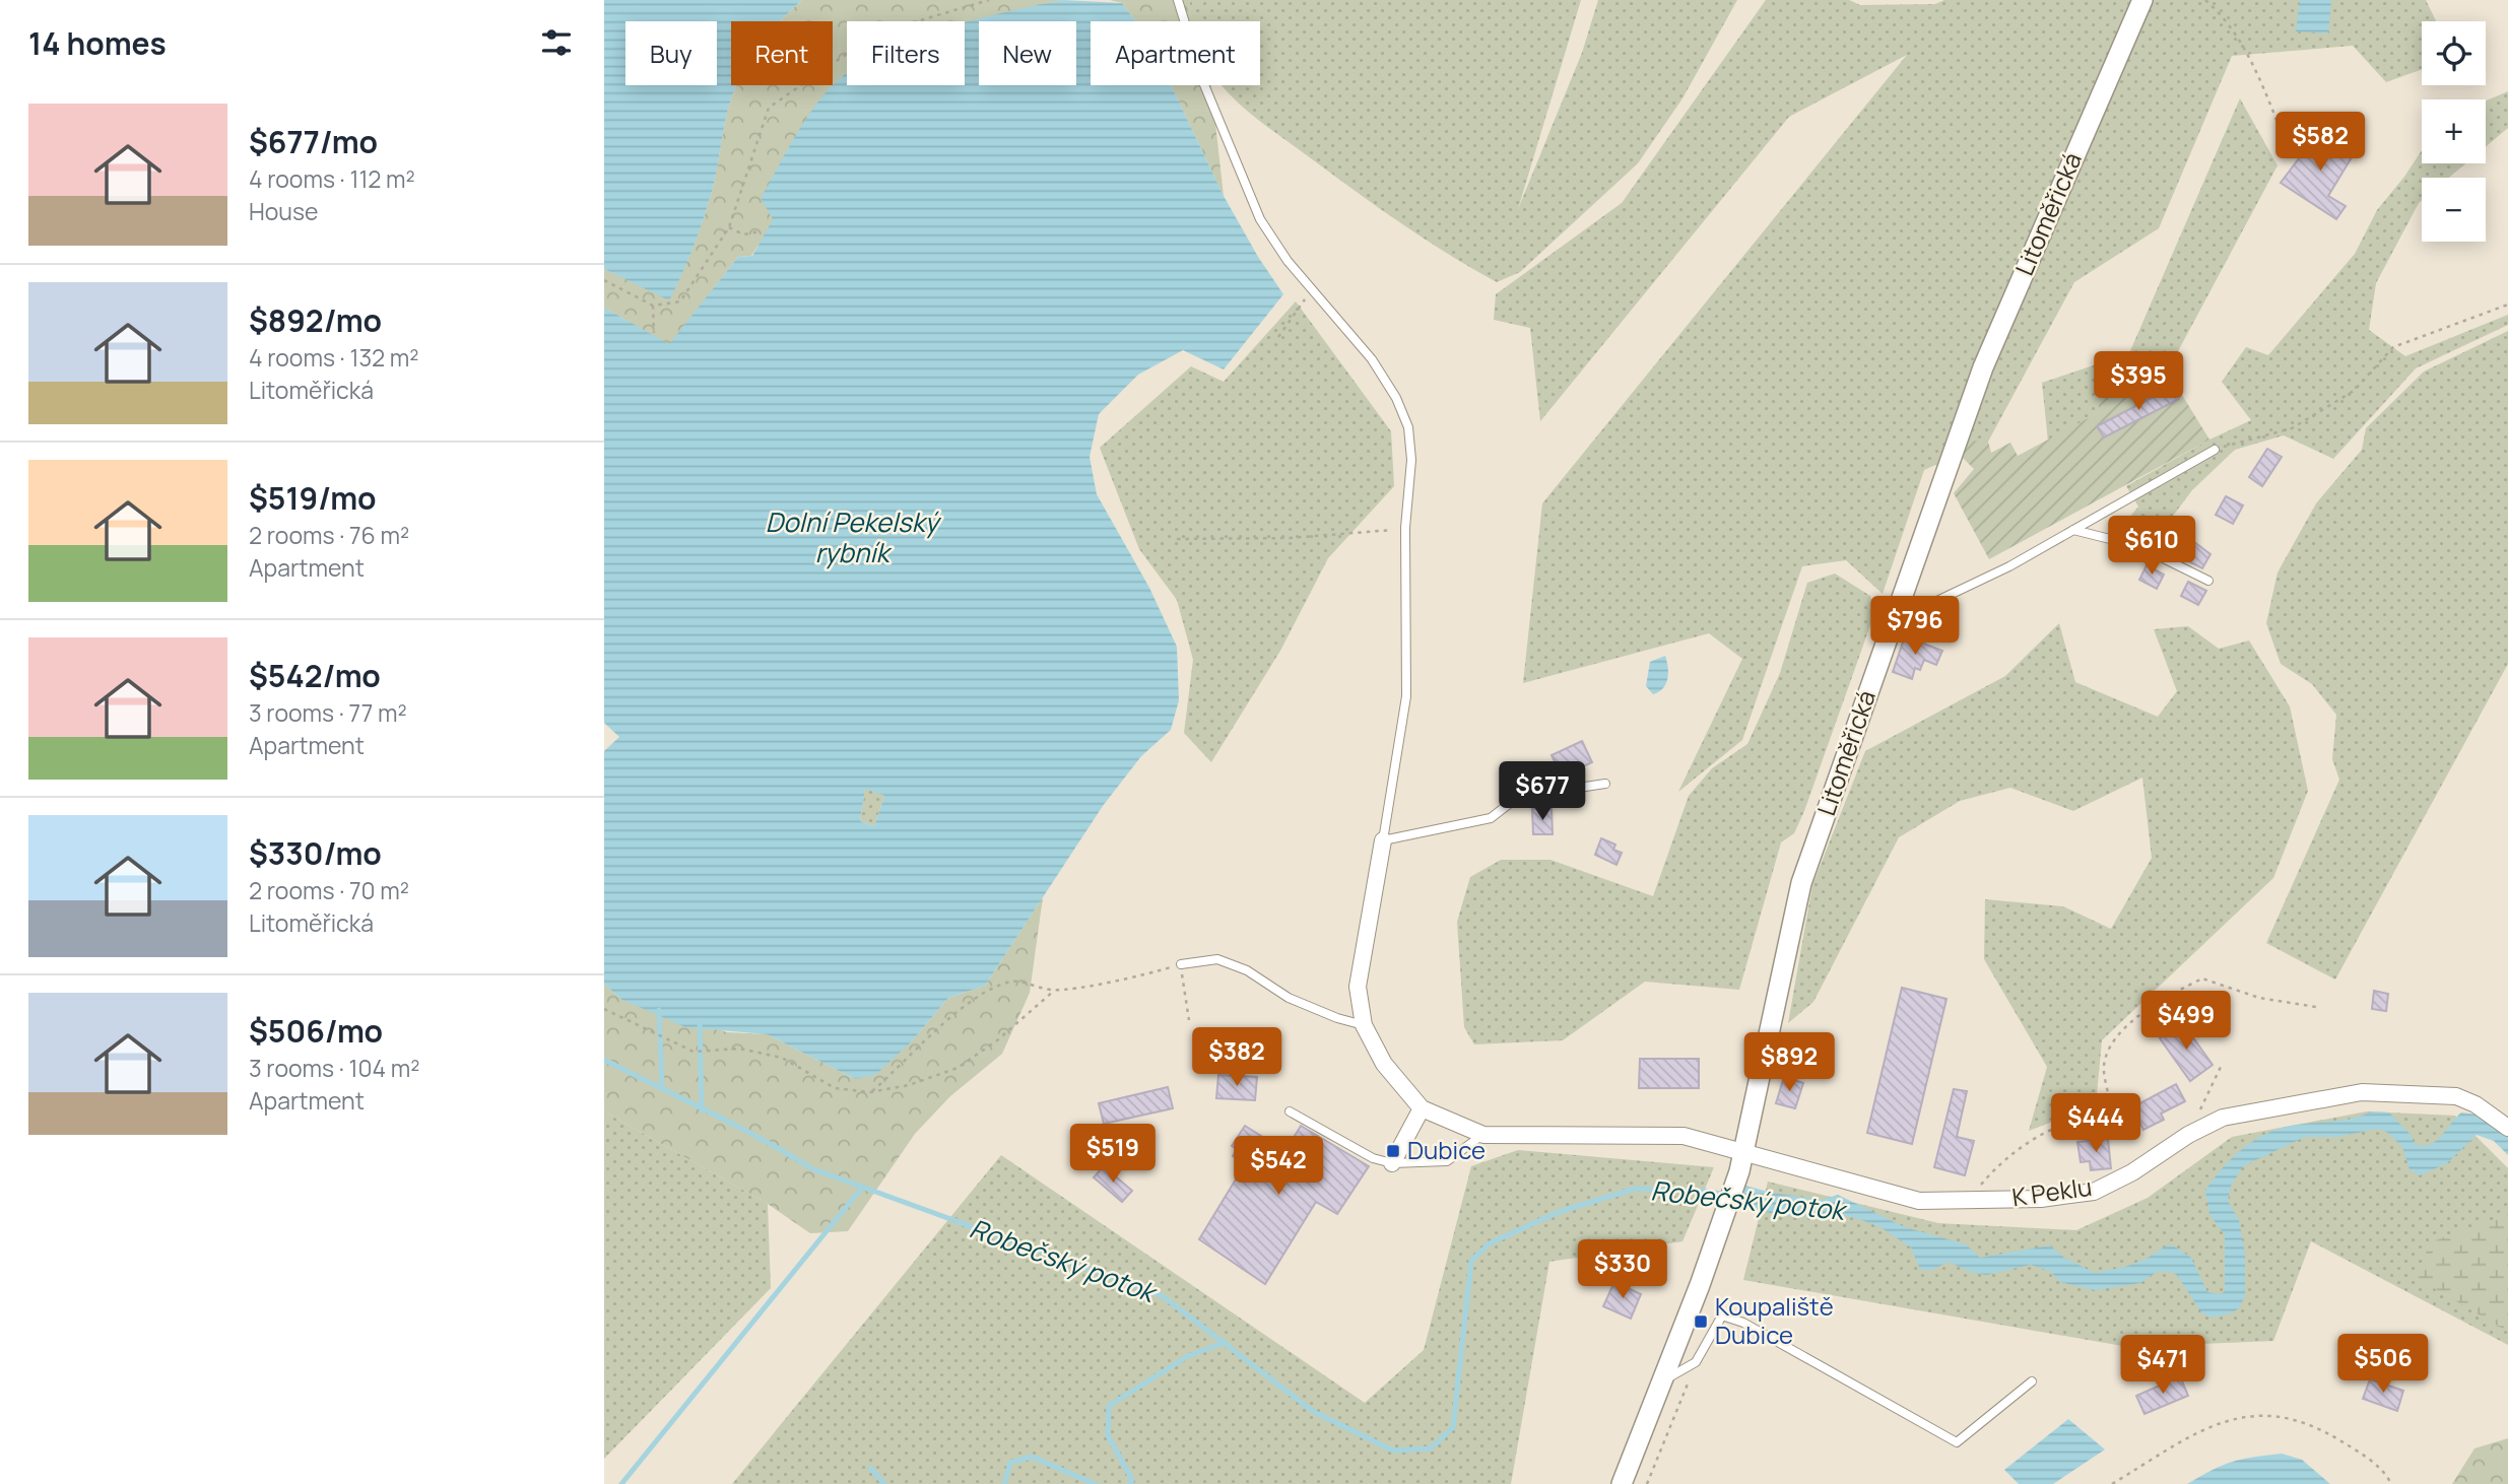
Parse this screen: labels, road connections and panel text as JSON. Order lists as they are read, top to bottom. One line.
{"streets":{"street":["Litoměřická","K Peklu"]},"crossings":[["Litoměřická","K Peklu"]],"water":["Dolní Pekelský rybník","Robečský potok"],"places":{"transit":["Dubice","Koupaliště Dubice"]},"page":{"heading":"14 homes","map_buttons":["+","−"],"chip":["Buy","Rent","Filters","New","Apartment"],"list":[{"name":"$677/mo","note":"4 rooms · 112 m² · House"},{"name":"$892/mo","note":"4 rooms · 132 m² · Litoměřická"},{"name":"$519/mo","note":"2 rooms · 76 m² · Apartment"},{"name":"$542/mo","note":"3 rooms · 77 m² · Apartment"},{"name":"$330/mo","note":"2 rooms · 70 m² · Litoměřická"},{"name":"$506/mo","note":"3 rooms · 104 m² · Apartment"}],"price":["$582","$395","$610","$796","$677","$499","$382","$892","$444","$519","$542","$330","$506","$471"]}}
